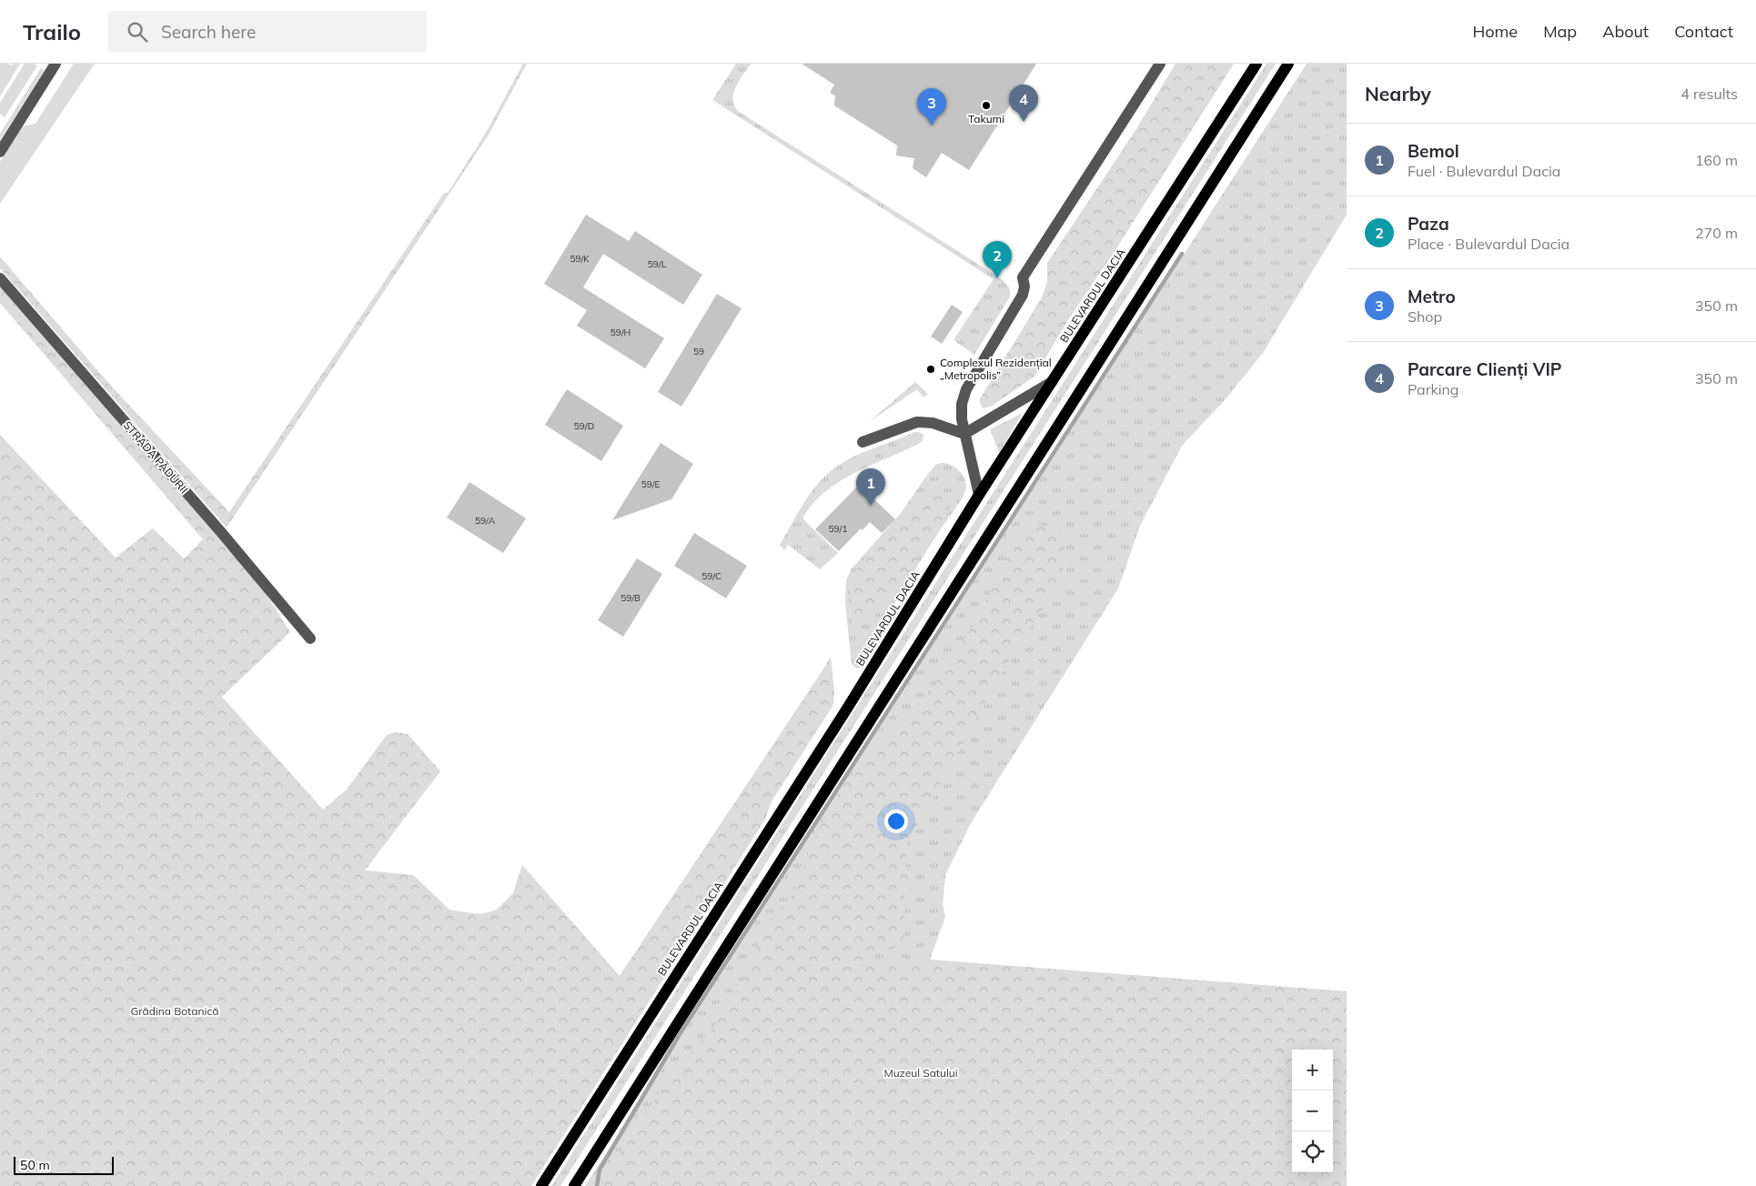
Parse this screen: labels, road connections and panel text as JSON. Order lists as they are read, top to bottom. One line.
{"streets":{"main road":["BULEVARDUL DACIA"],"street":["STRADA PĂDURII"]},"parks":["Grădina Botanică","Muzeul Satului"],"places":["Takumi","Complexul Rezidențial „Metropolis”"],"house_numbers":["59/K","59/L","59/H","59","59/D","59/E","59/A","59/1","59/C","59/B"],"scale_bar":"50 m","page":{"header":"Trailo","search":"Search here","nav":["Home","Map","About","Contact"],"heading":["Nearby","4 results"],"pins":["4","3","2","1"],"list":[{"mark":"1","name":"Bemol","note":"Fuel · Bulevardul Dacia","value":"160 m"},{"mark":"2","name":"Paza","note":"Place · Bulevardul Dacia","value":"270 m"},{"mark":"3","name":"Metro","note":"Shop","value":"350 m"},{"mark":"4","name":"Parcare Clienți VIP","note":"Parking","value":"350 m"}],"map_buttons":["+","−"],"scale":"50 m"}}
